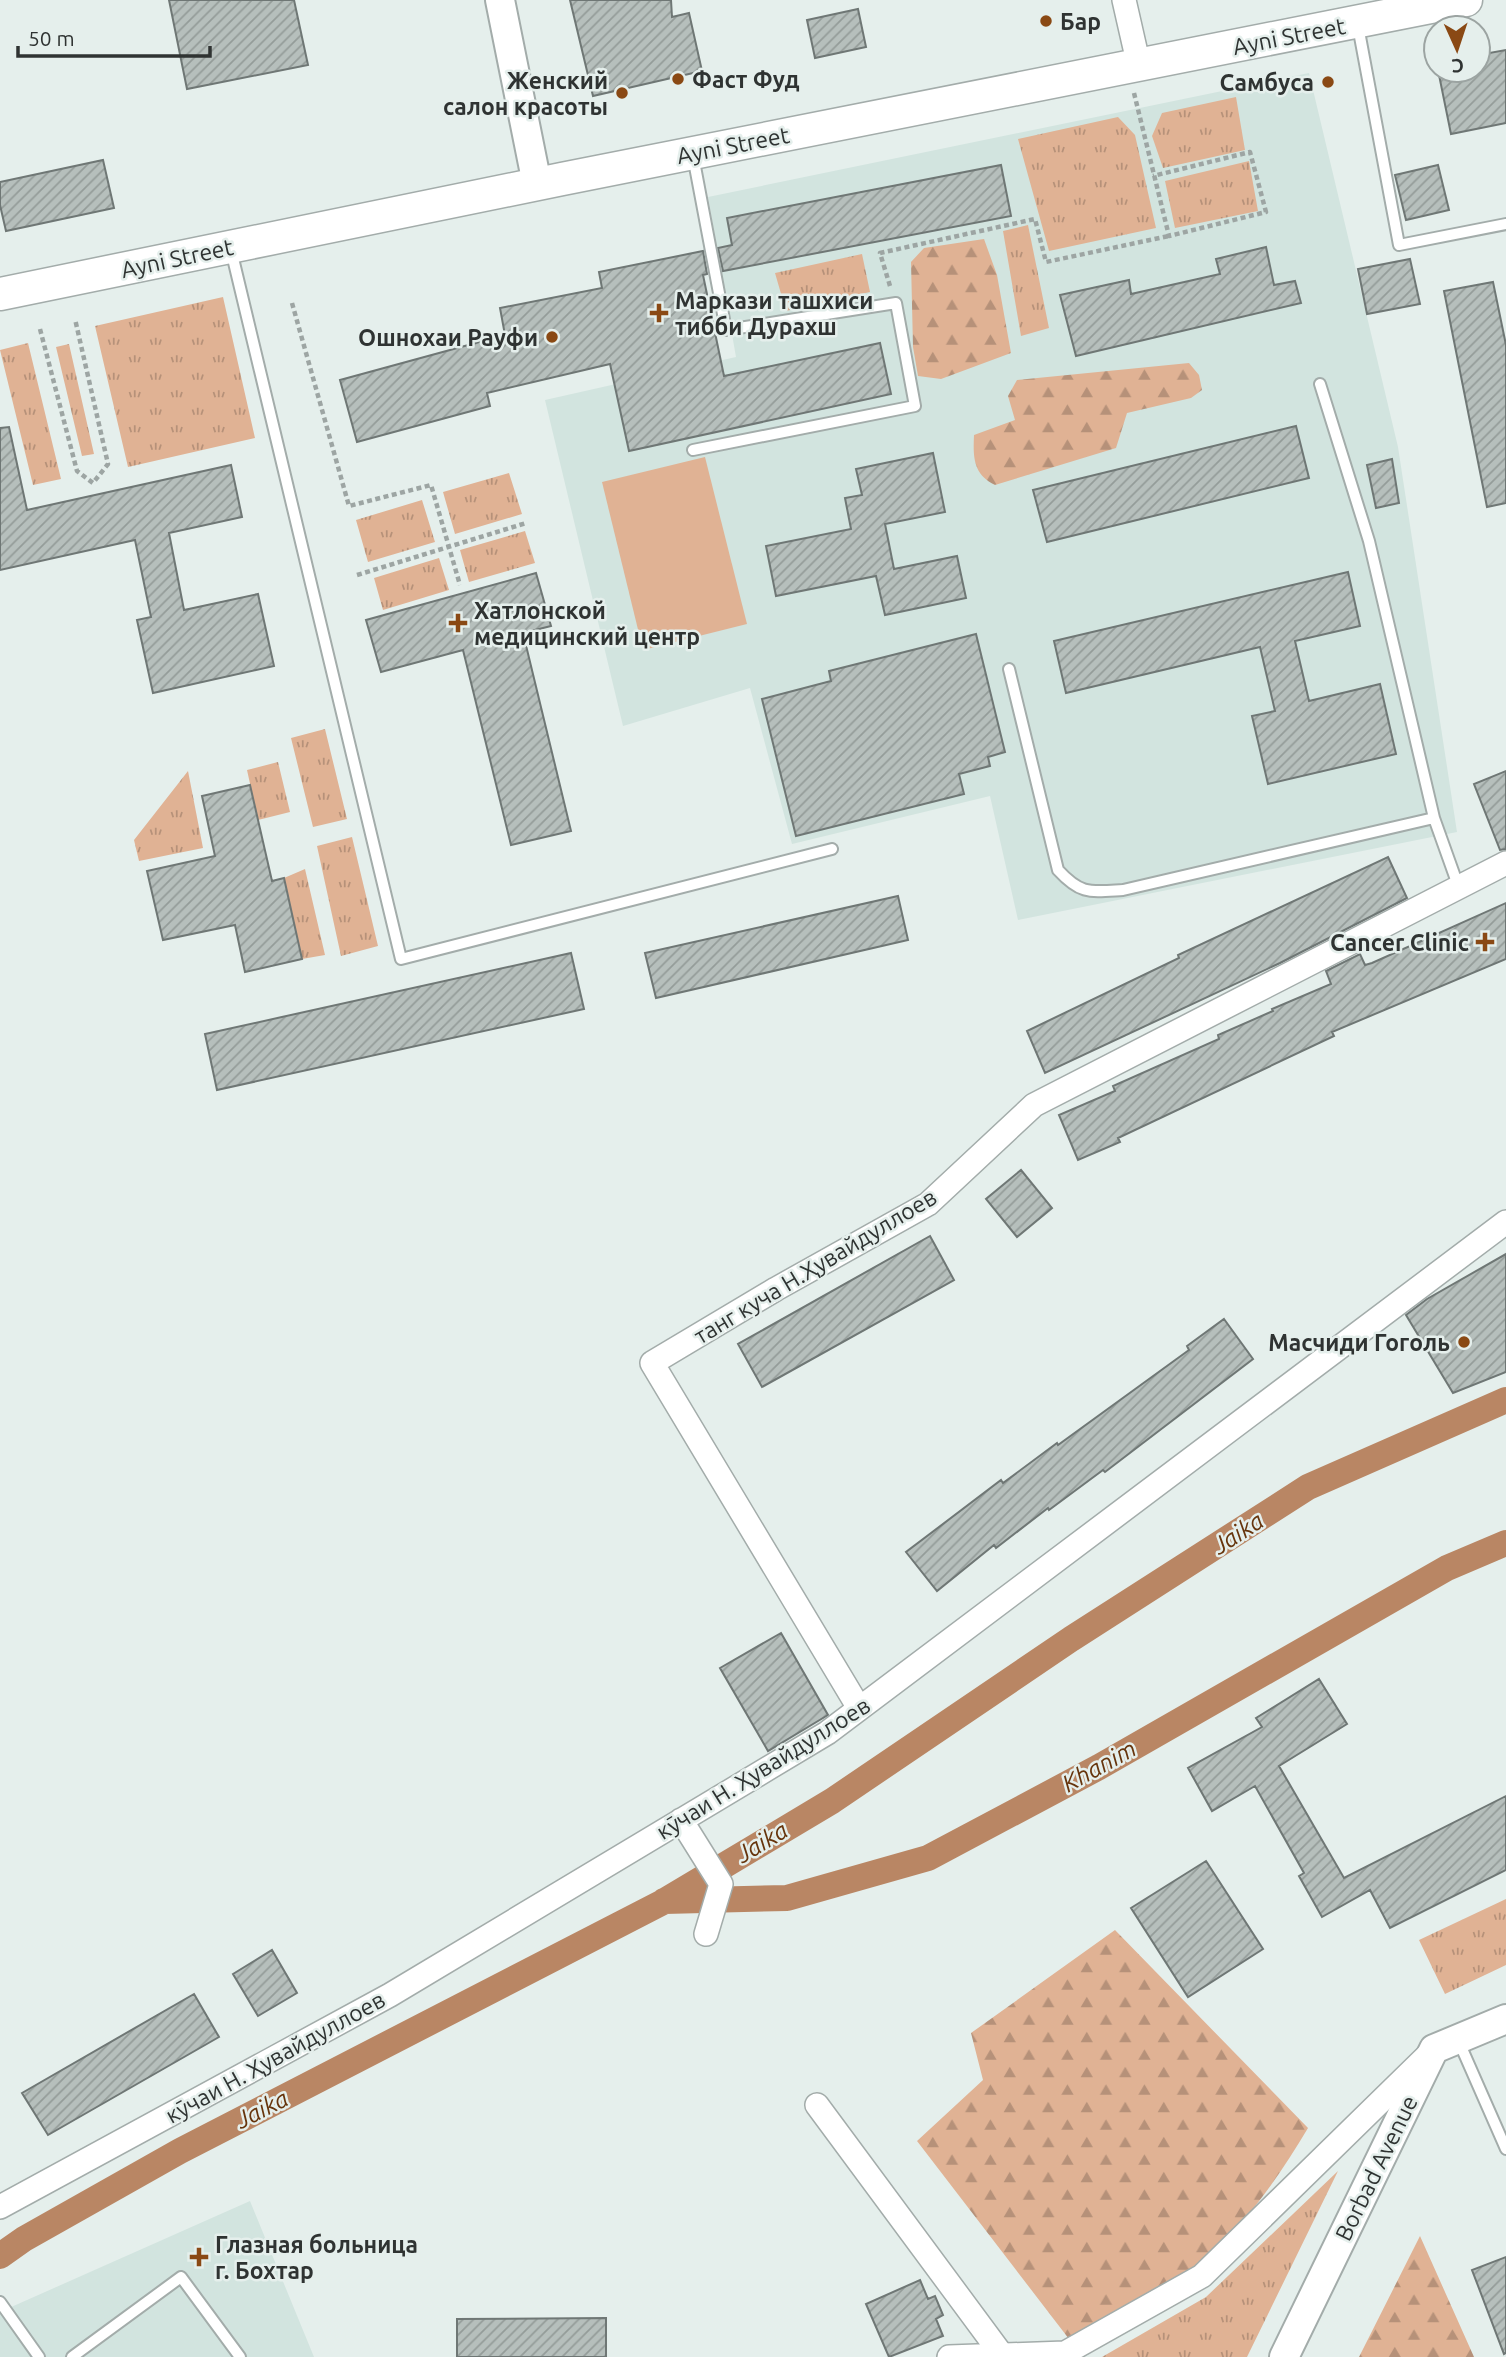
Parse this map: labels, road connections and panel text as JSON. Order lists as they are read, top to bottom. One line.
{"streets":{"main road":["Ayni Street"],"street":["танг куча Н.Ҳувайдуллоев","кӯчаи Н. Ҳувайдуллоев","Borbad Avenue"]},"crossings":[["танг куча Н.Ҳувайдуллоев","кӯчаи Н. Ҳувайдуллоев"]],"water":["Jaika","Khanim"],"places":{"other":["Бар","Фаст Фуд","Самбуса","Женский салон красоты","Ошнохаи Рауфи","Масчиди Гоголь"],"health":["Маркази ташхиси тибби Дурахш","Хатлонской медицинский центр","Cancer Clinic","Глазная больница г. Бохтар"]},"scale_bar":"50 m","north":"bottom"}
